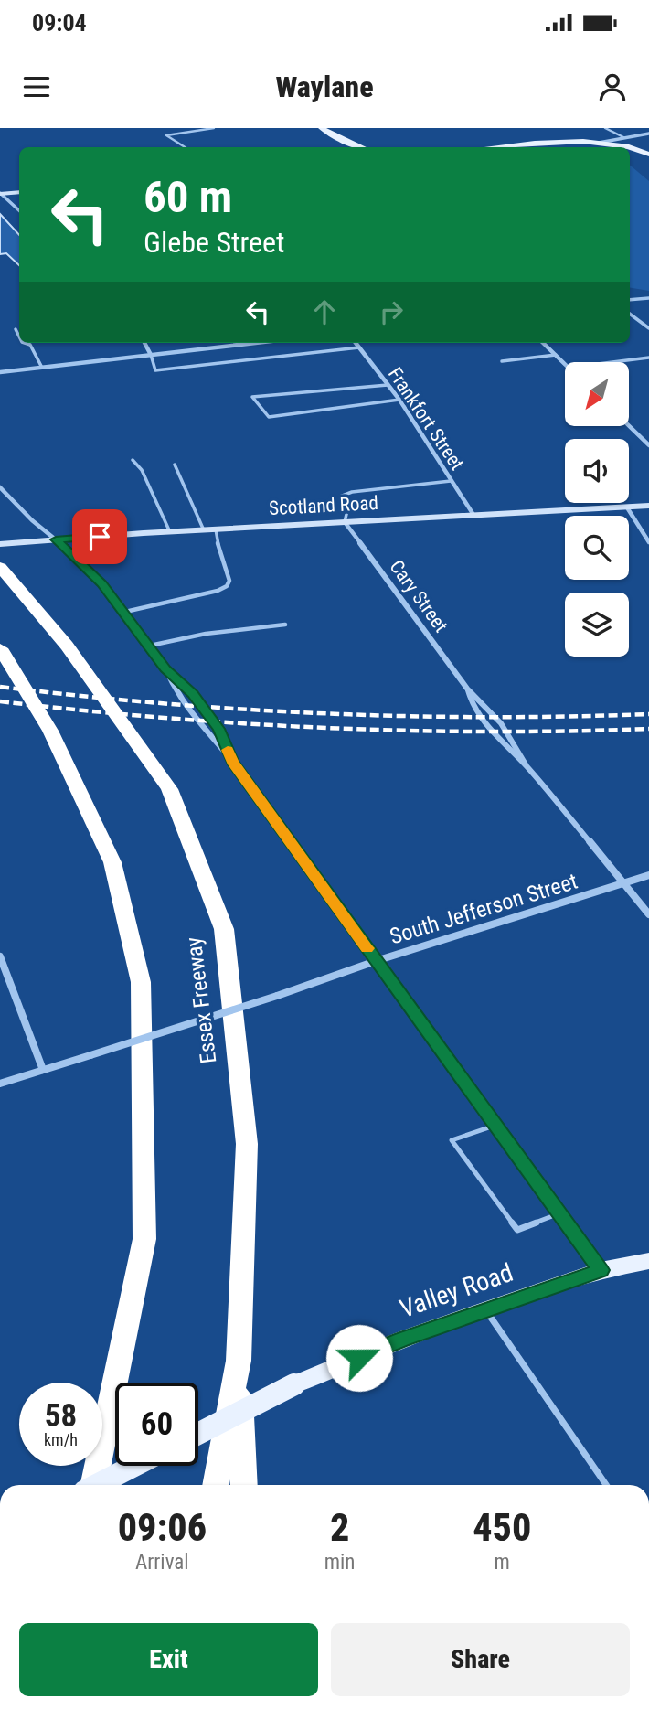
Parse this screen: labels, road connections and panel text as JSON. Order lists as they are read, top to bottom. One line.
{"streets":{"highway":["Essex Freeway"],"main road":["Scotland Road","Valley Road"],"street":["Frankfort Street","Cary Street","South Jefferson Street"]},"crossings":[["Frankfort Street","Scotland Road"],["Scotland Road","Cary Street"],["Cary Street","South Jefferson Street"]],"north":"bottom left","page":{"status":"09:04","header":"Waylane","turn":["60 m","Glebe Street"],"speed":"58 km/h","limit":"60","eta":["09:06","Arrival","2","min","450","m"],"buttons":["Exit","Share"]}}
